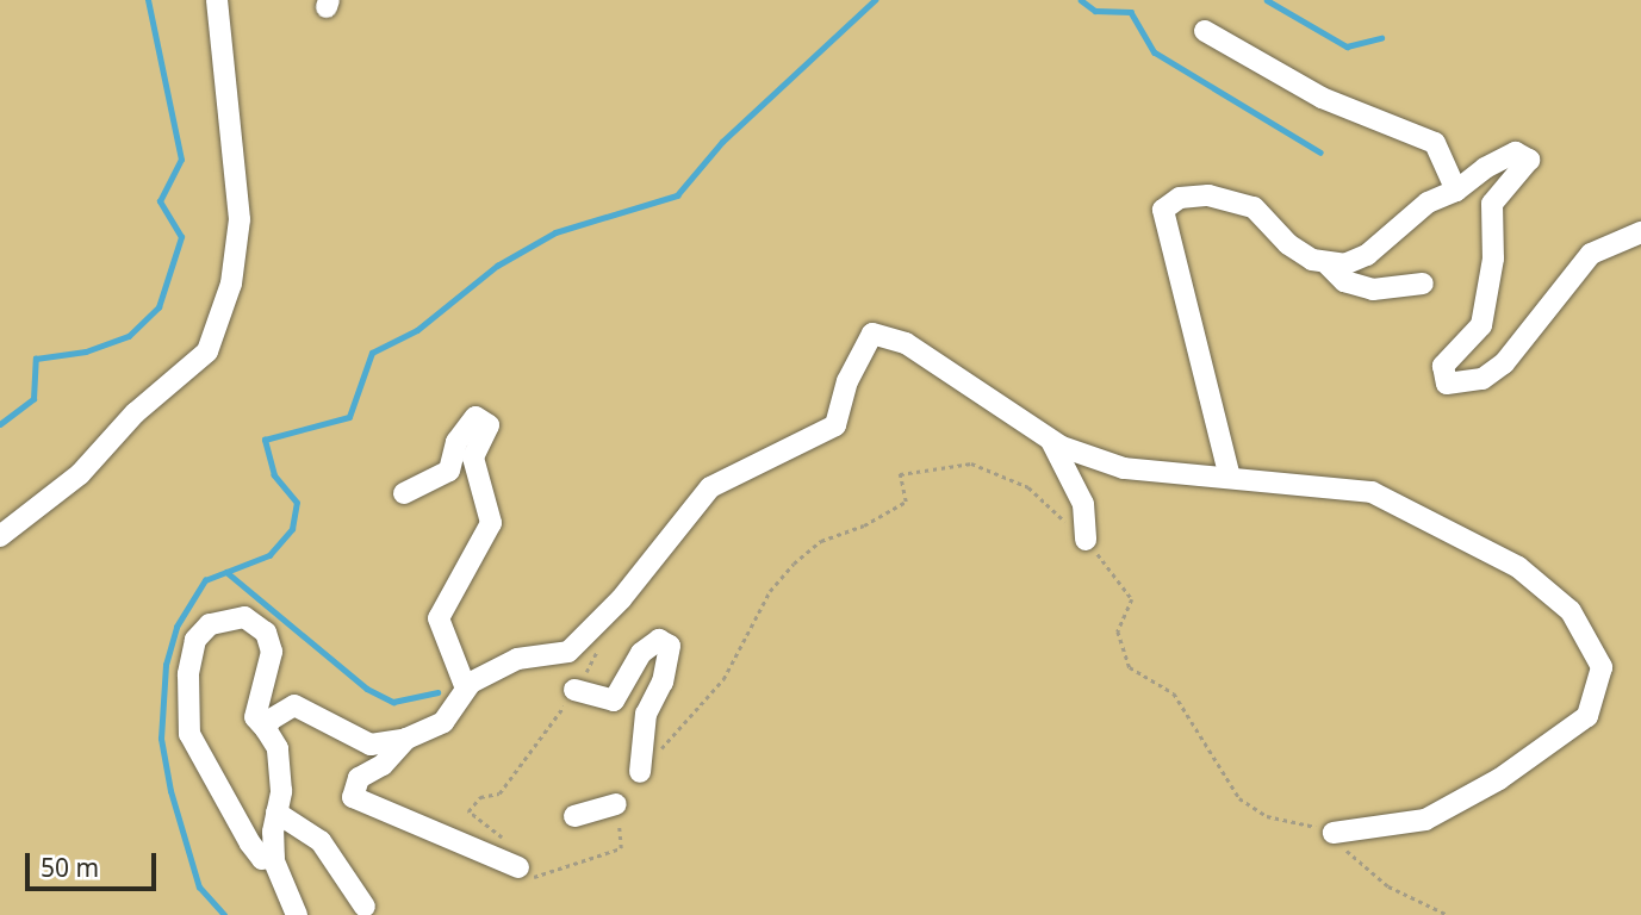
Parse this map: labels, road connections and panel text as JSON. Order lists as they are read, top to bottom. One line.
{"scale_bar":"50 m"}
